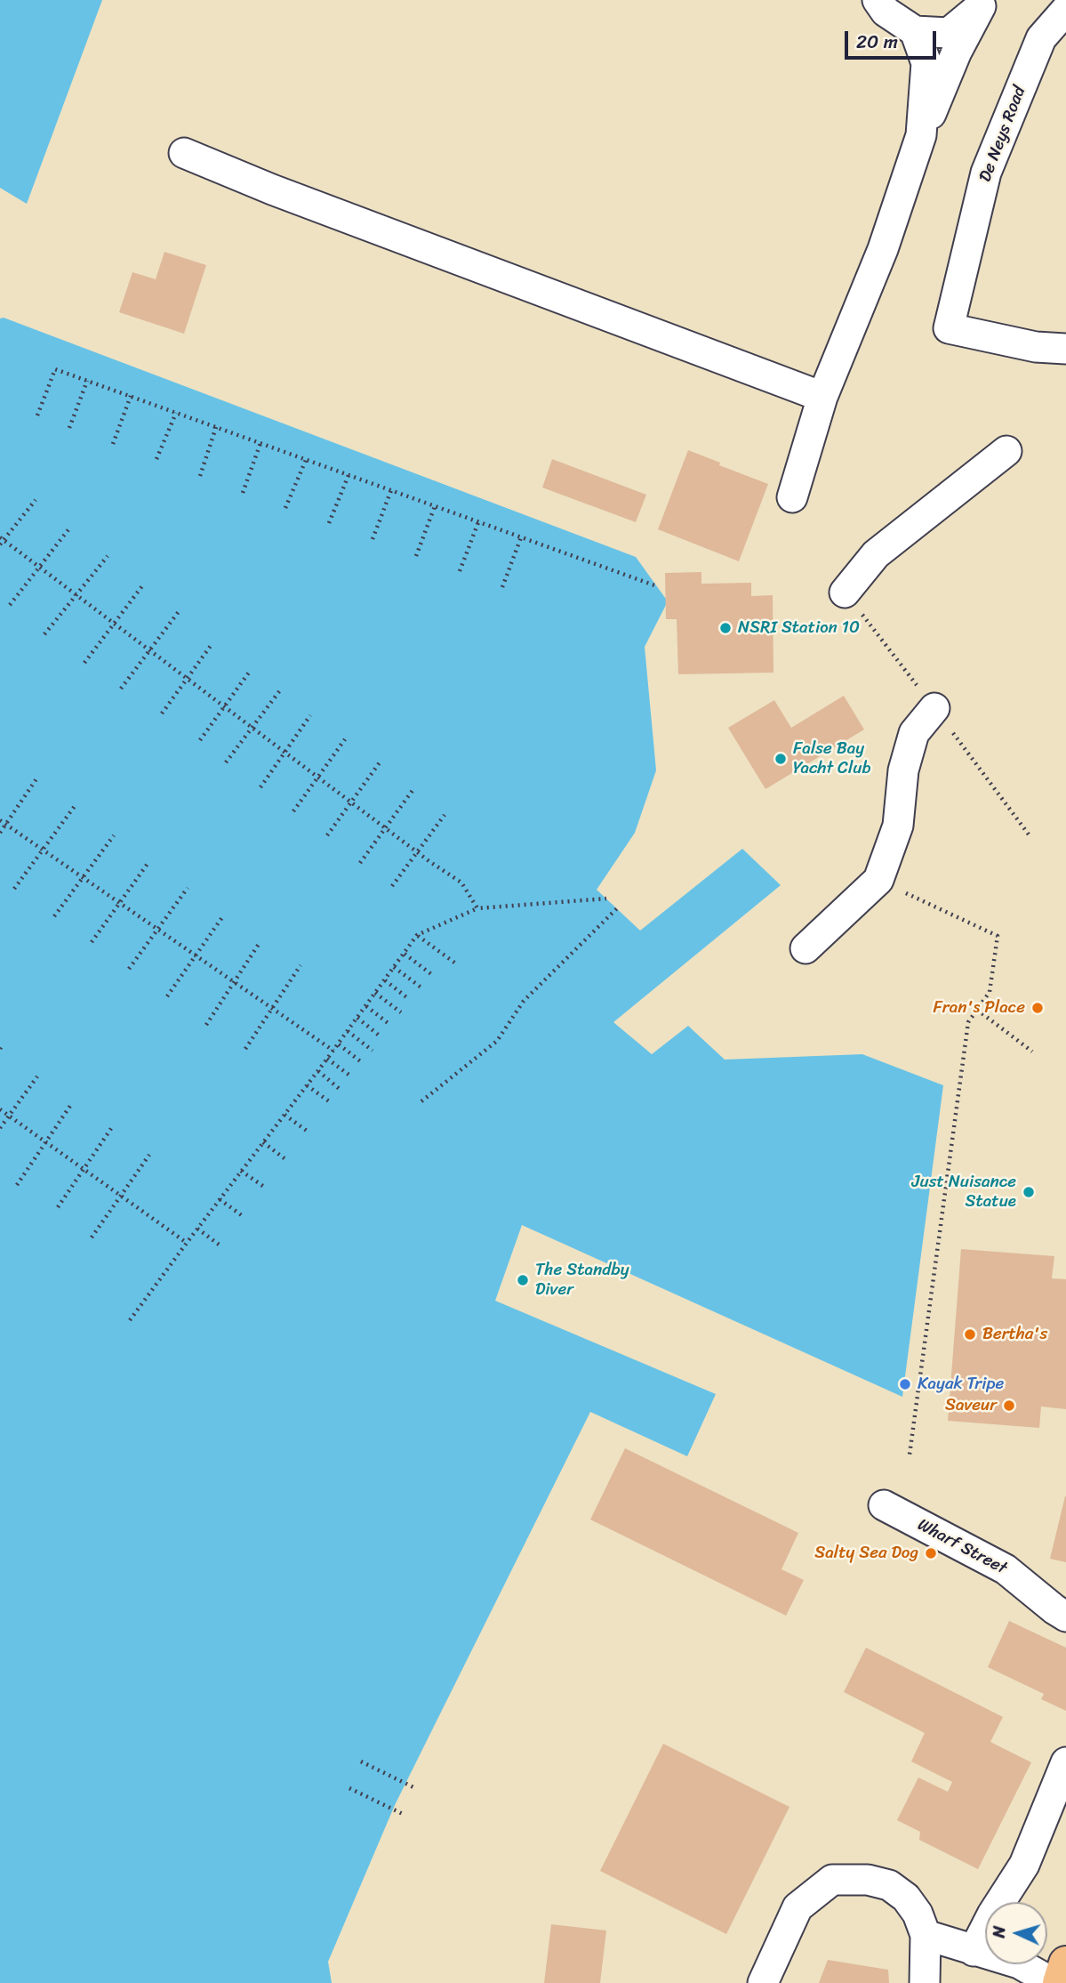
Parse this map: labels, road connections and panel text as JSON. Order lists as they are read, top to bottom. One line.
{"streets":{"lane":["De Neys Road","Wharf Street"]},"places":["NSRI Station 10","False Bay Yacht Club","Fran's Place","Just Nuisance Statue","The Standby Diver","Bertha's","Kayak Tripe","Saveur","Salty Sea Dog"],"scale_bar":"20 m","north":"left"}
